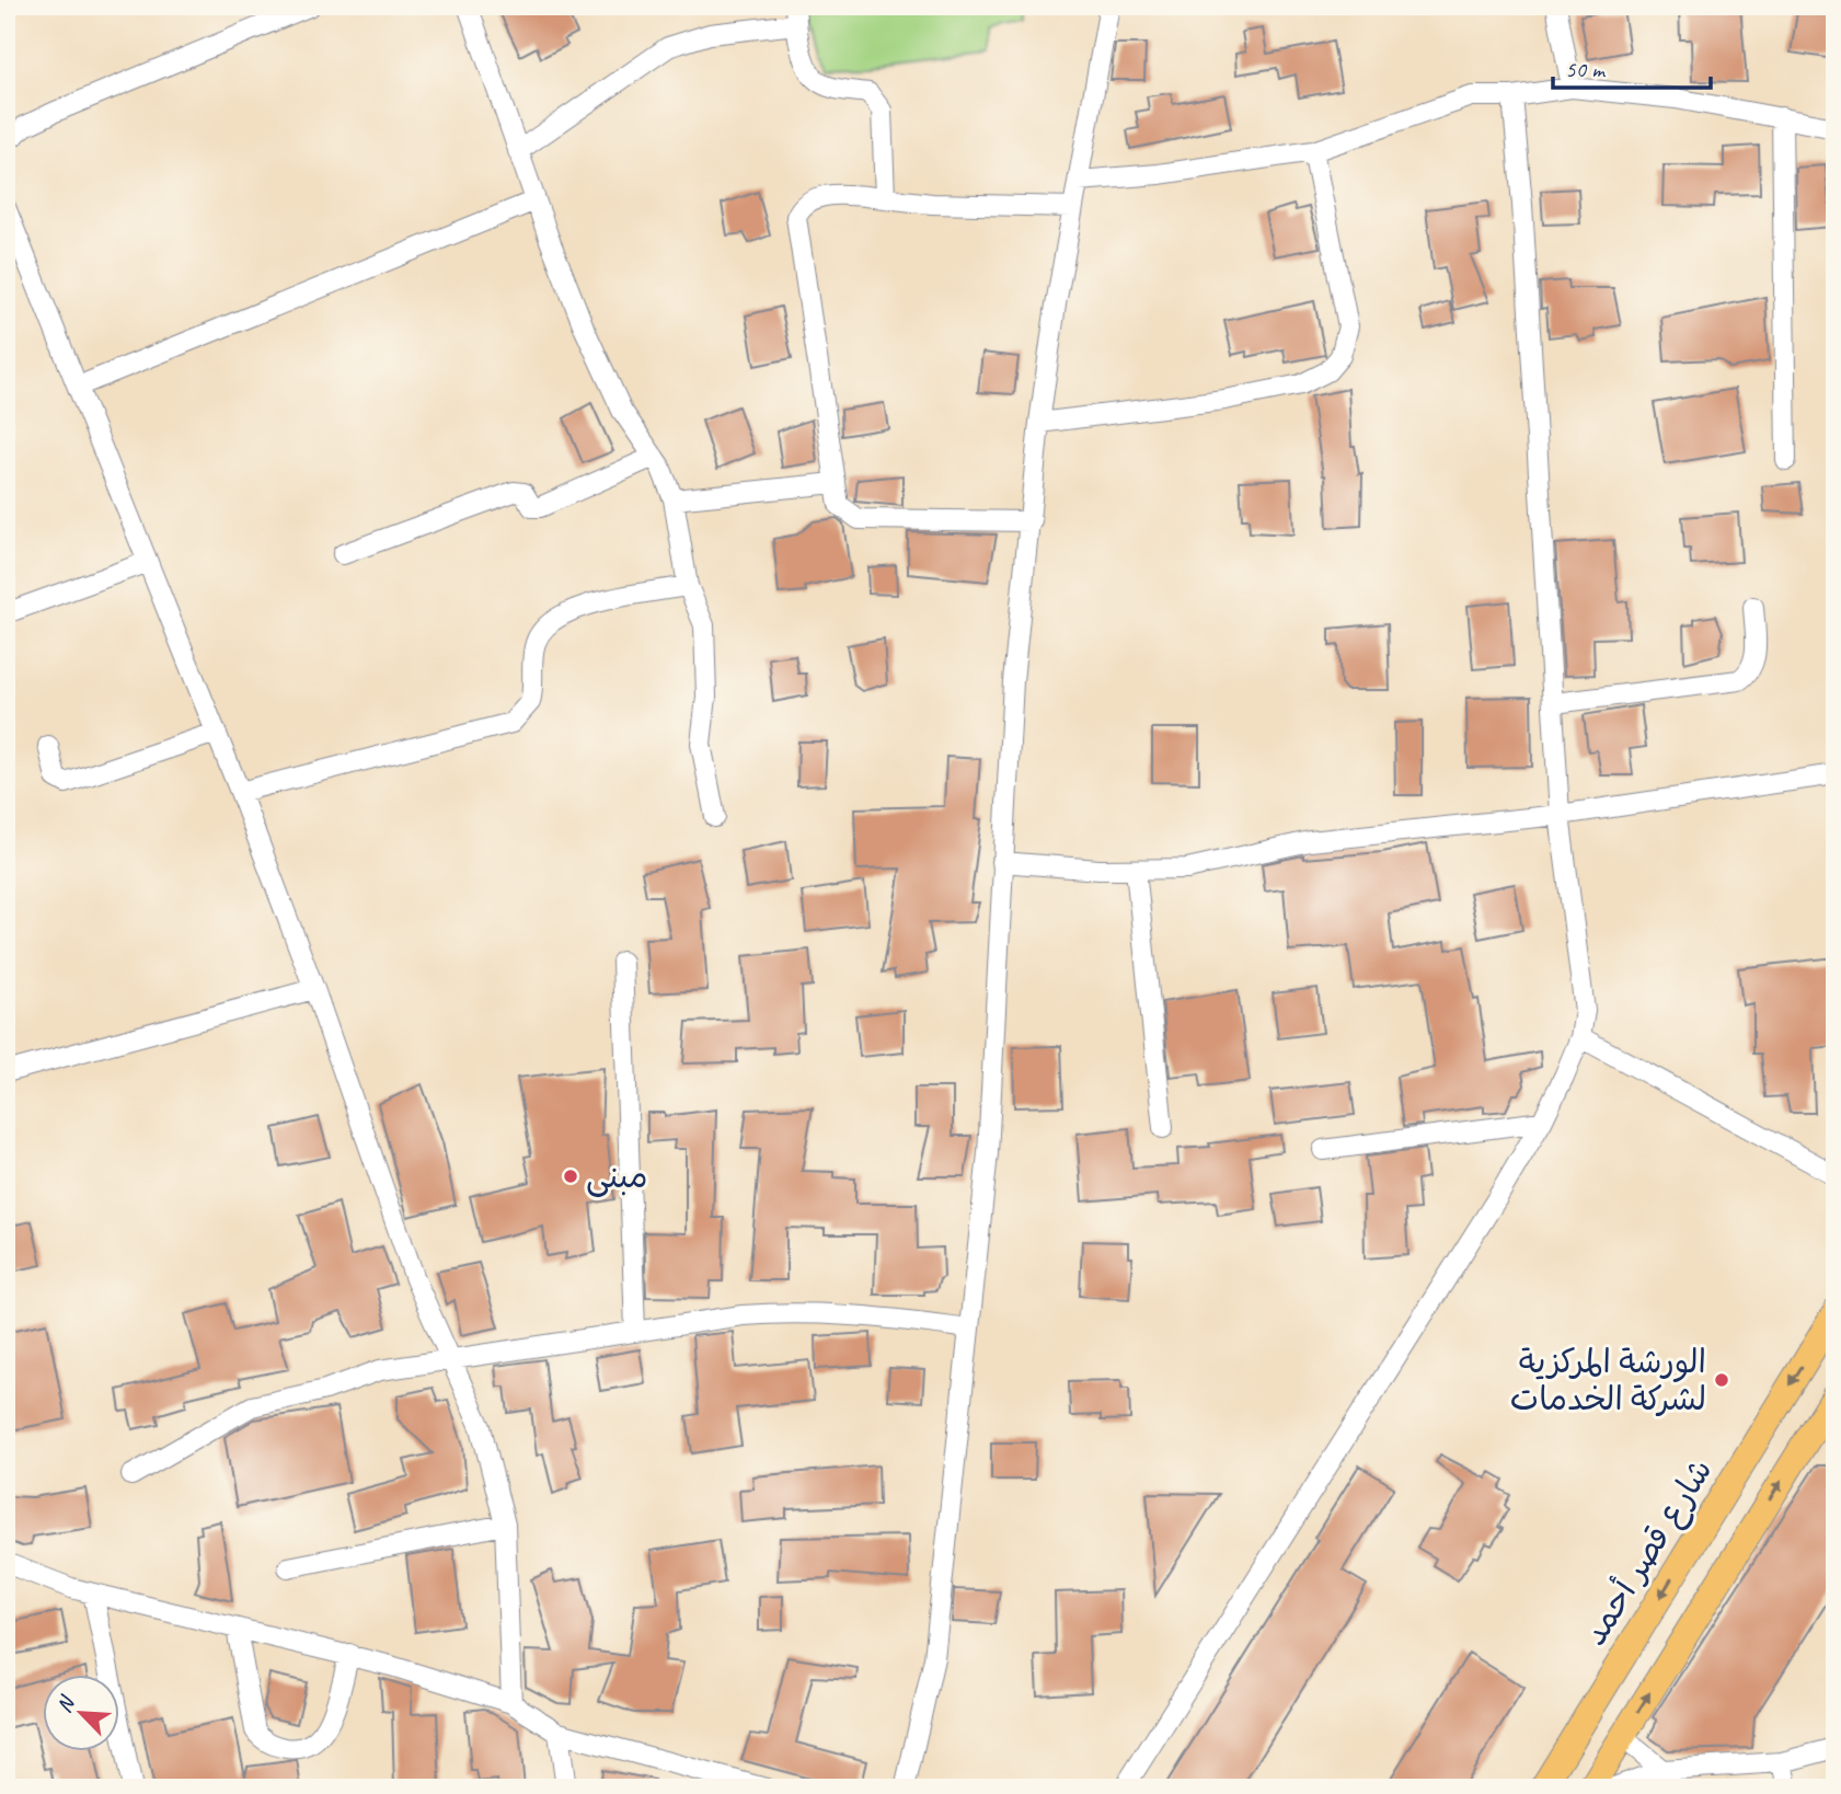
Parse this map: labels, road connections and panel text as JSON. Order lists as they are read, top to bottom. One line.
{"streets":{"main road":["شارع قصر أحمد"]},"places":["مبنى","الورشة المركزية لشركة الخدمات"],"scale_bar":"50 m","north":"top left"}
